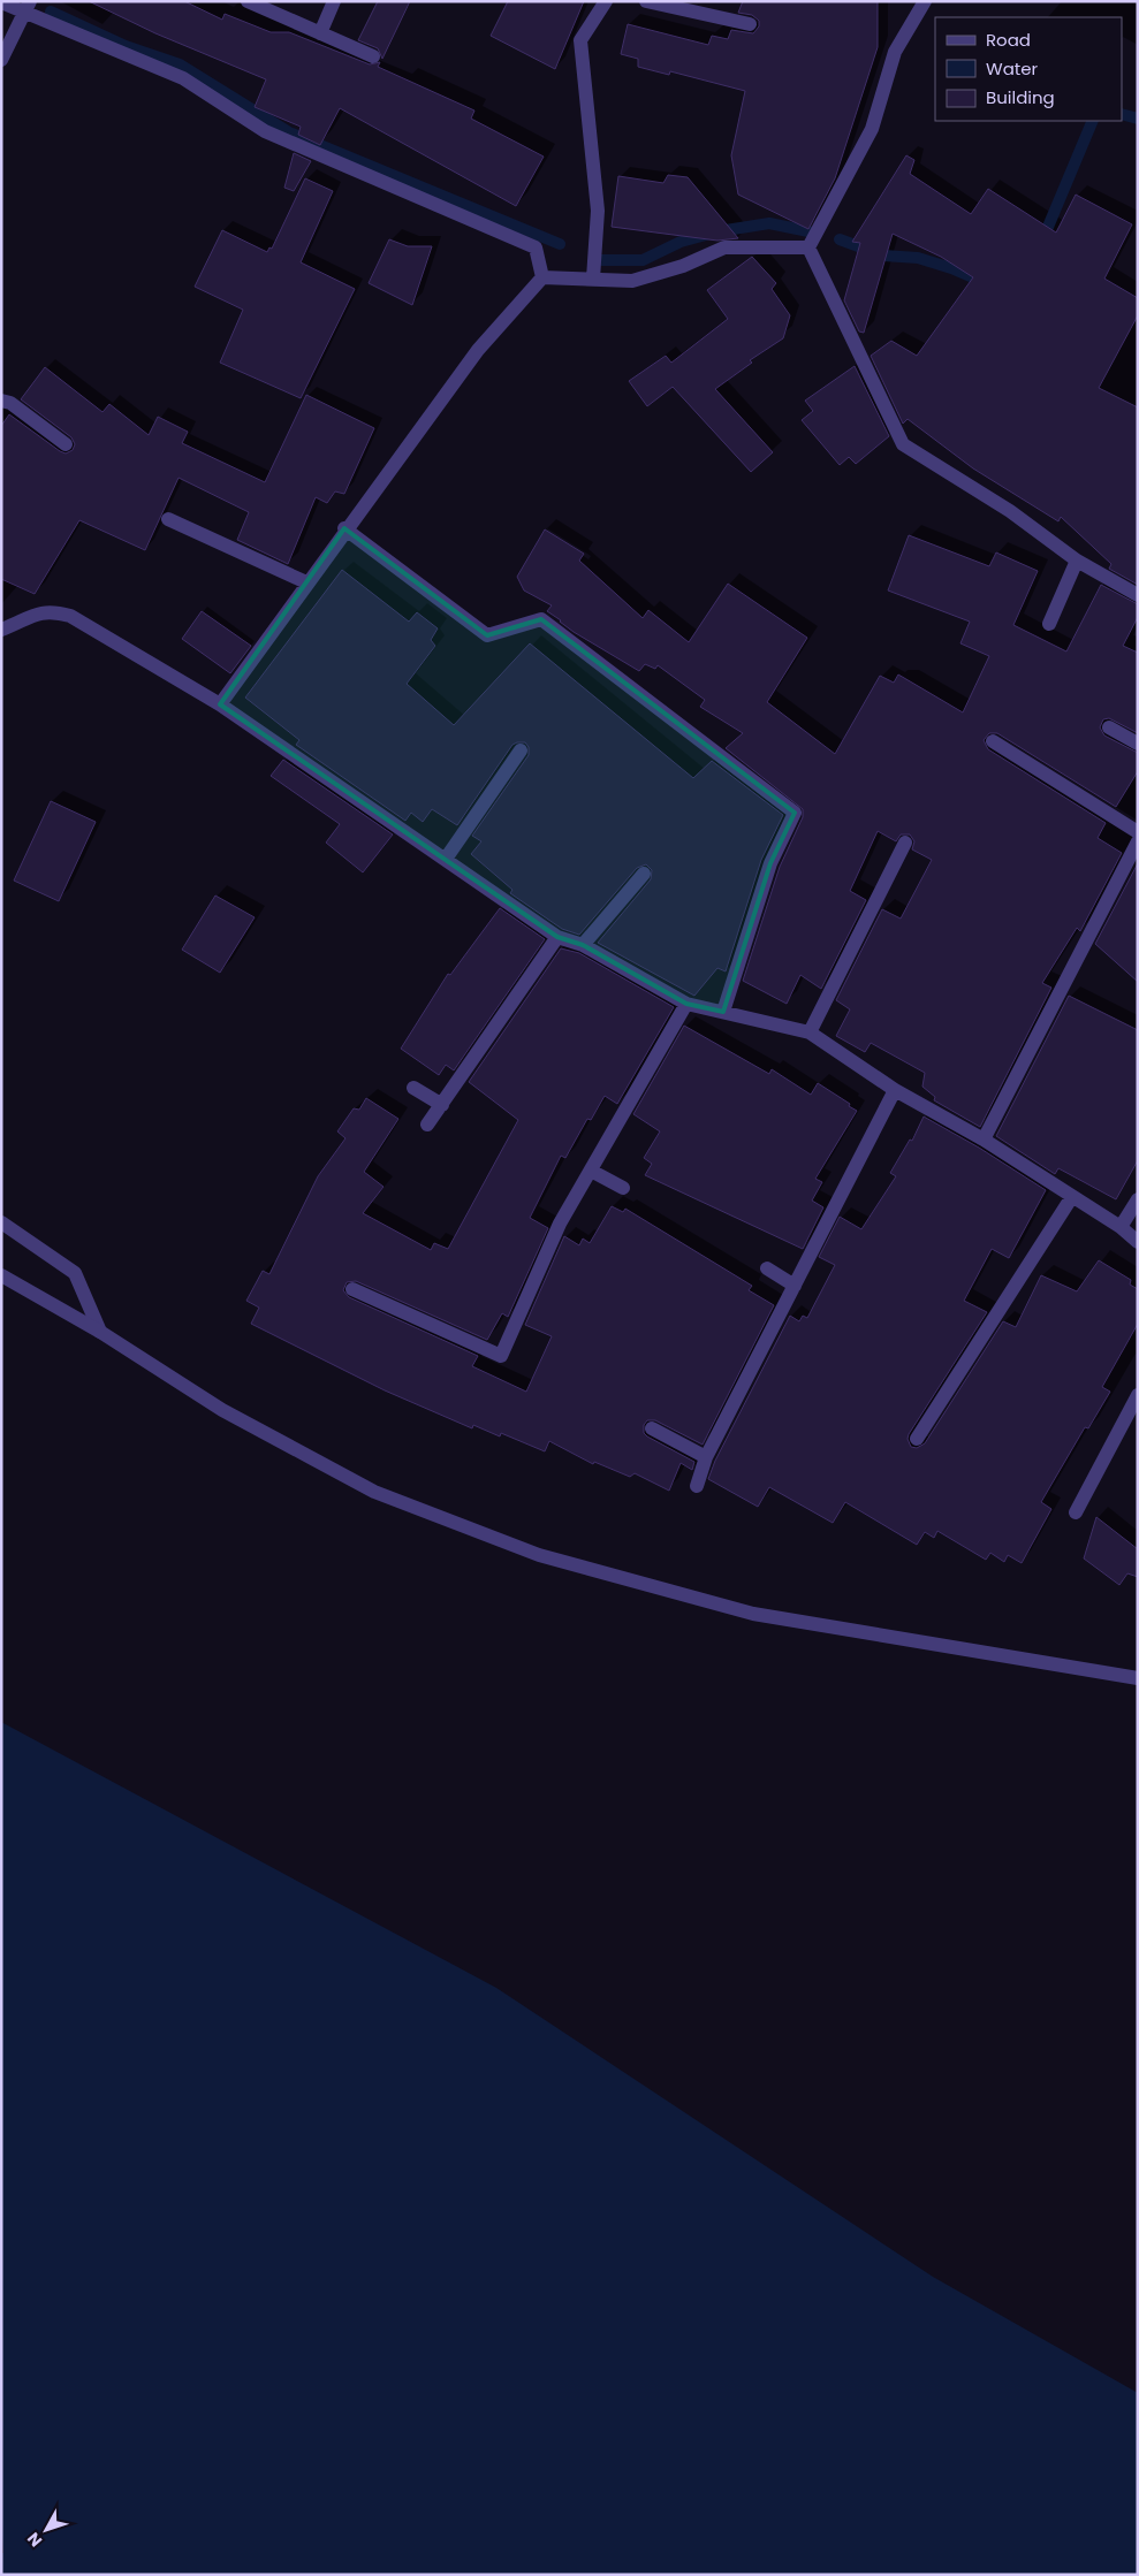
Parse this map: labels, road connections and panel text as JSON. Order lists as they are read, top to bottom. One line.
{"legend":["Road","Water","Building"],"north":"bottom left"}
